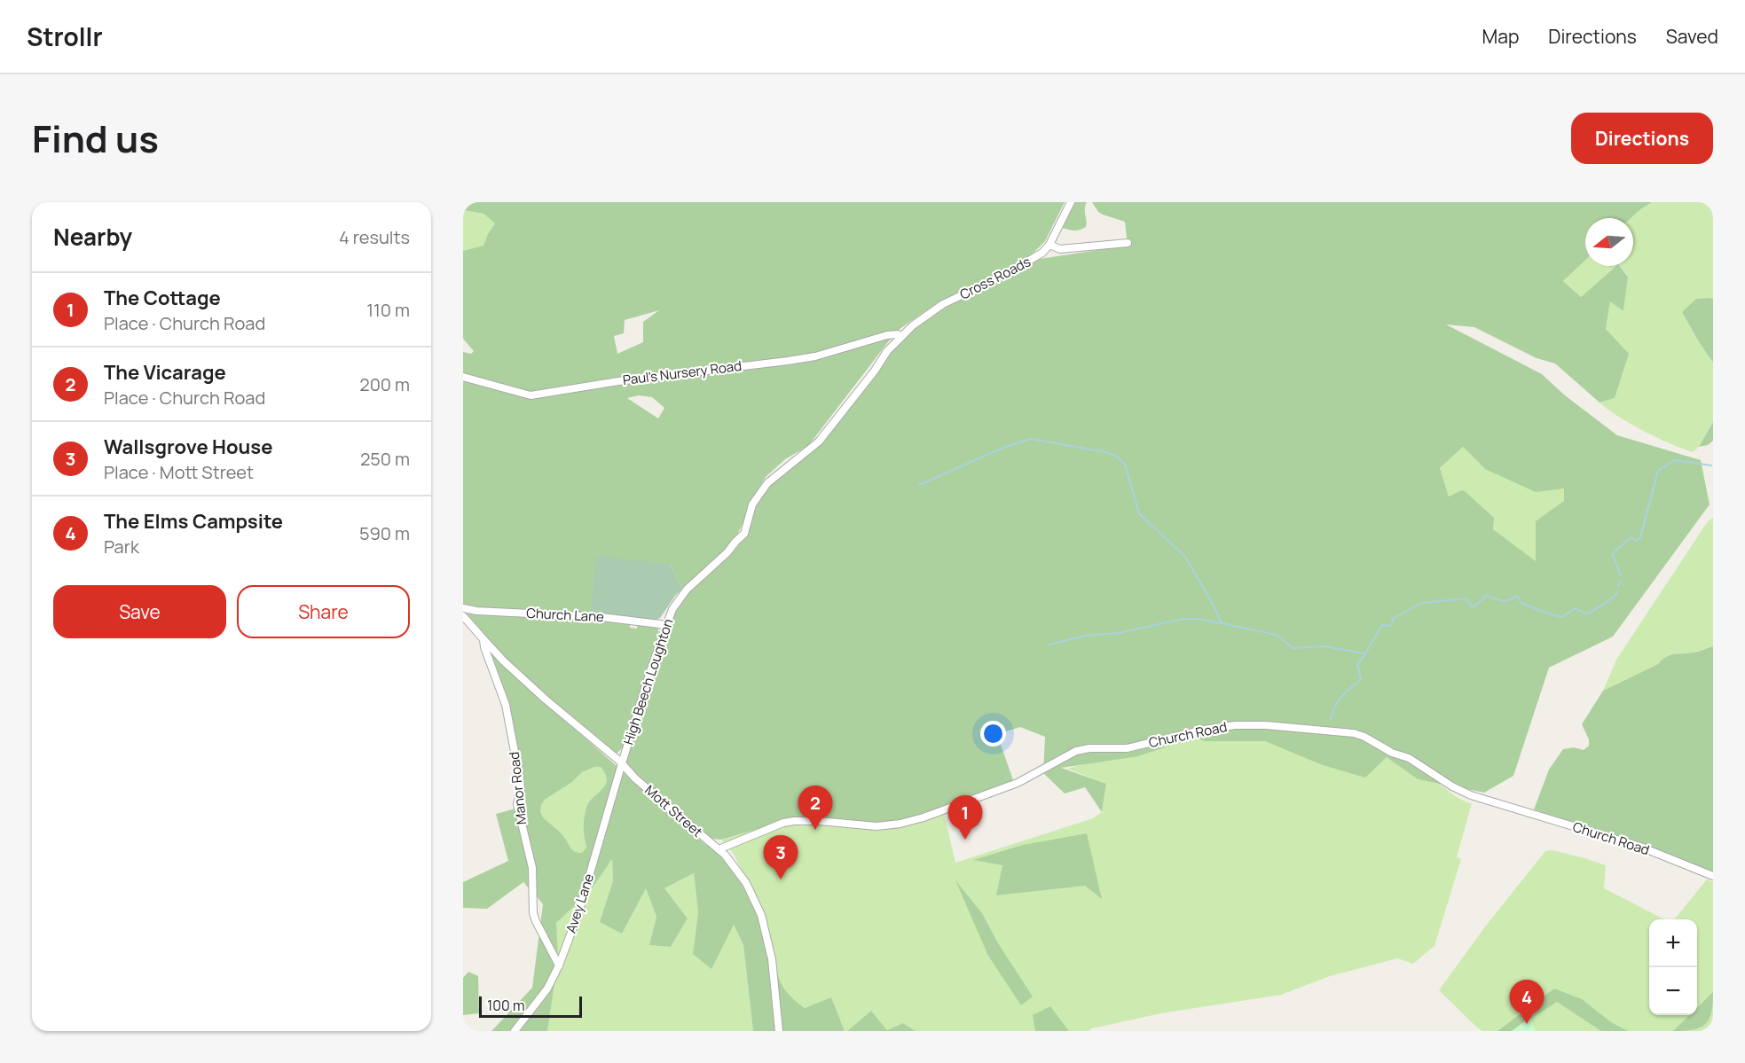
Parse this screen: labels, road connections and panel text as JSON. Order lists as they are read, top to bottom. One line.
{"streets":{"street":["Cross Roads","Paul's Nursery Road","Church Lane","High Beech Loughton","Church Road","Manor Road","Mott Street","Avey Lane"]},"crossings":[["Cross Roads","Paul's Nursery Road"],["Cross Roads","High Beech Loughton"],["Paul's Nursery Road","High Beech Loughton"],["Church Lane","High Beech Loughton"],["High Beech Loughton","Mott Street"],["High Beech Loughton","Avey Lane"],["Church Road","Mott Street"],["Manor Road","Mott Street"],["Manor Road","Avey Lane"],["Mott Street","Avey Lane"]],"scale_bar":"100 m","north":"left","page":{"header":"Strollr","nav":["Map","Directions","Saved"],"title":"Find us","buttons":["Directions",["Save","Share"]],"heading":["Nearby","4 results"],"list":[{"mark":"1","name":"The Cottage","note":"Place · Church Road","value":"110 m"},{"mark":"2","name":"The Vicarage","note":"Place · Church Road","value":"200 m"},{"mark":"3","name":"Wallsgrove House","note":"Place · Mott Street","value":"250 m"},{"mark":"4","name":"The Elms Campsite","note":"Park","value":"590 m"}],"pins":["2","1","3","4"],"map_buttons":["+","−"],"scale":"100 m"}}
